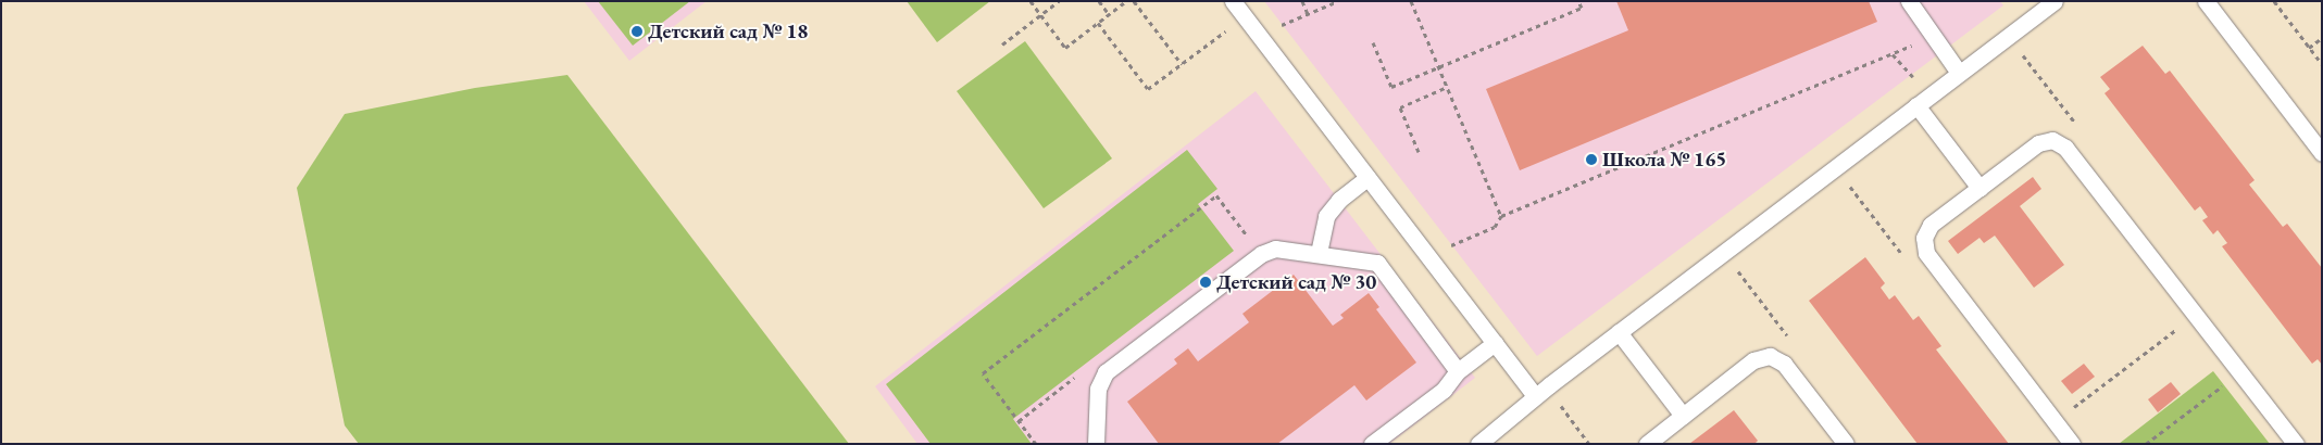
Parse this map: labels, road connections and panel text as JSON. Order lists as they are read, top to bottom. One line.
{"places":["Детский сад № 18","Школа № 165","Детский сад № 30"]}
